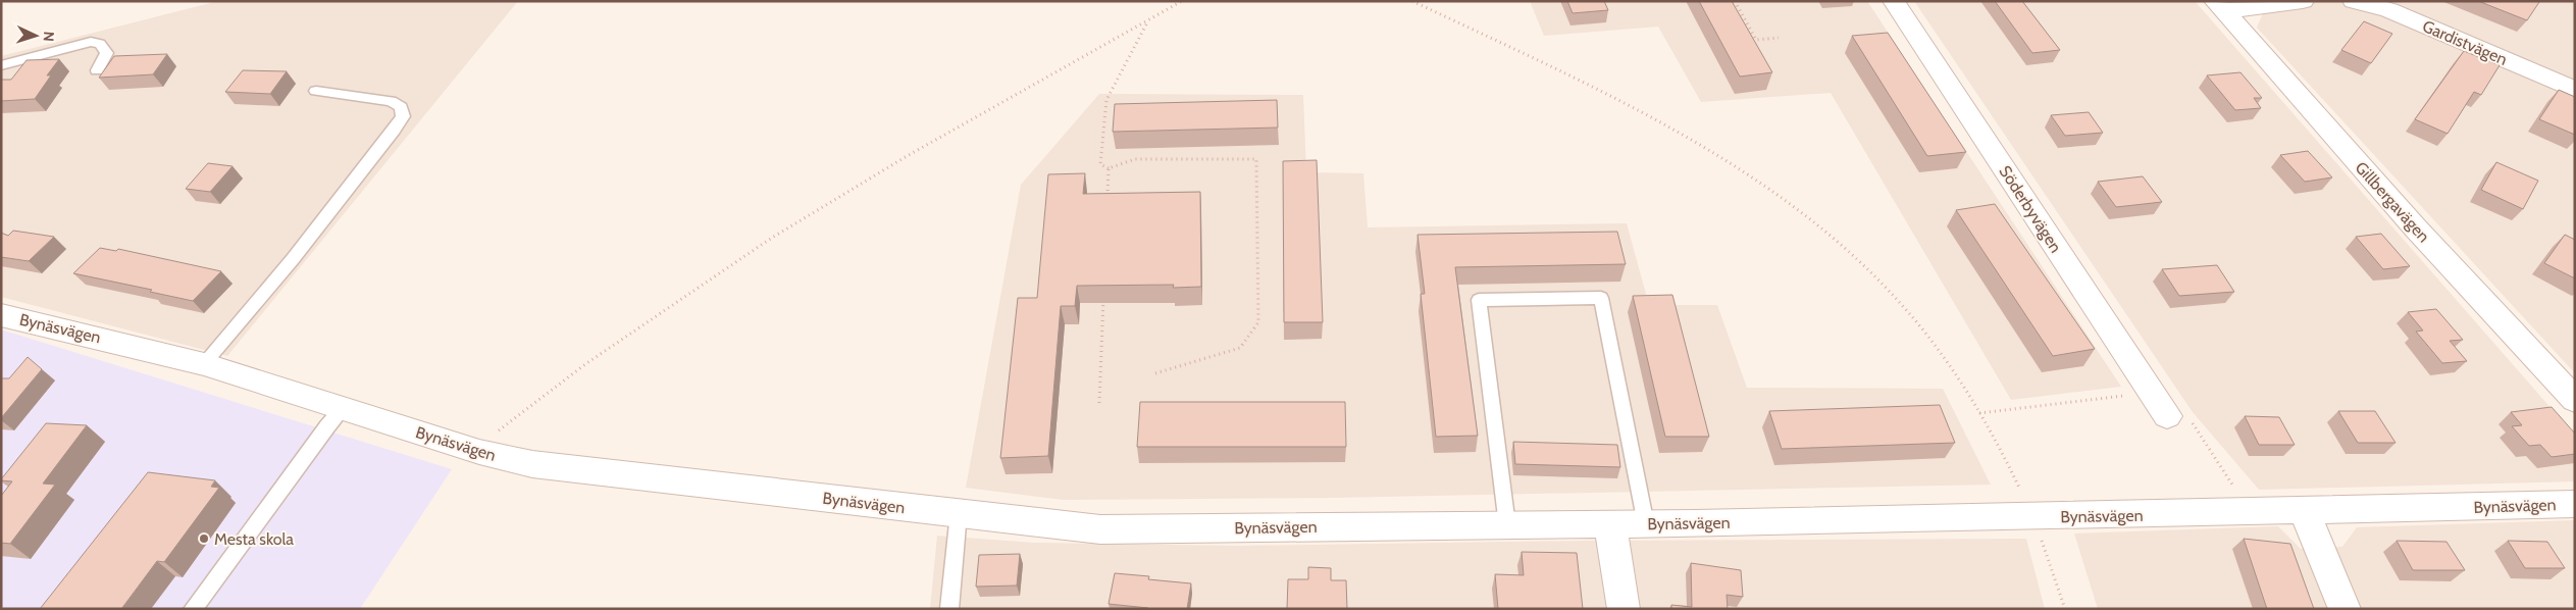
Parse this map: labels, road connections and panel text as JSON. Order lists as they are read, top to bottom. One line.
{"streets":{"street":["Gardistvägen","Gillbergavägen","Söderbyvägen","Bynäsvägen"]},"places":["Mesta skola"],"north":"right"}
